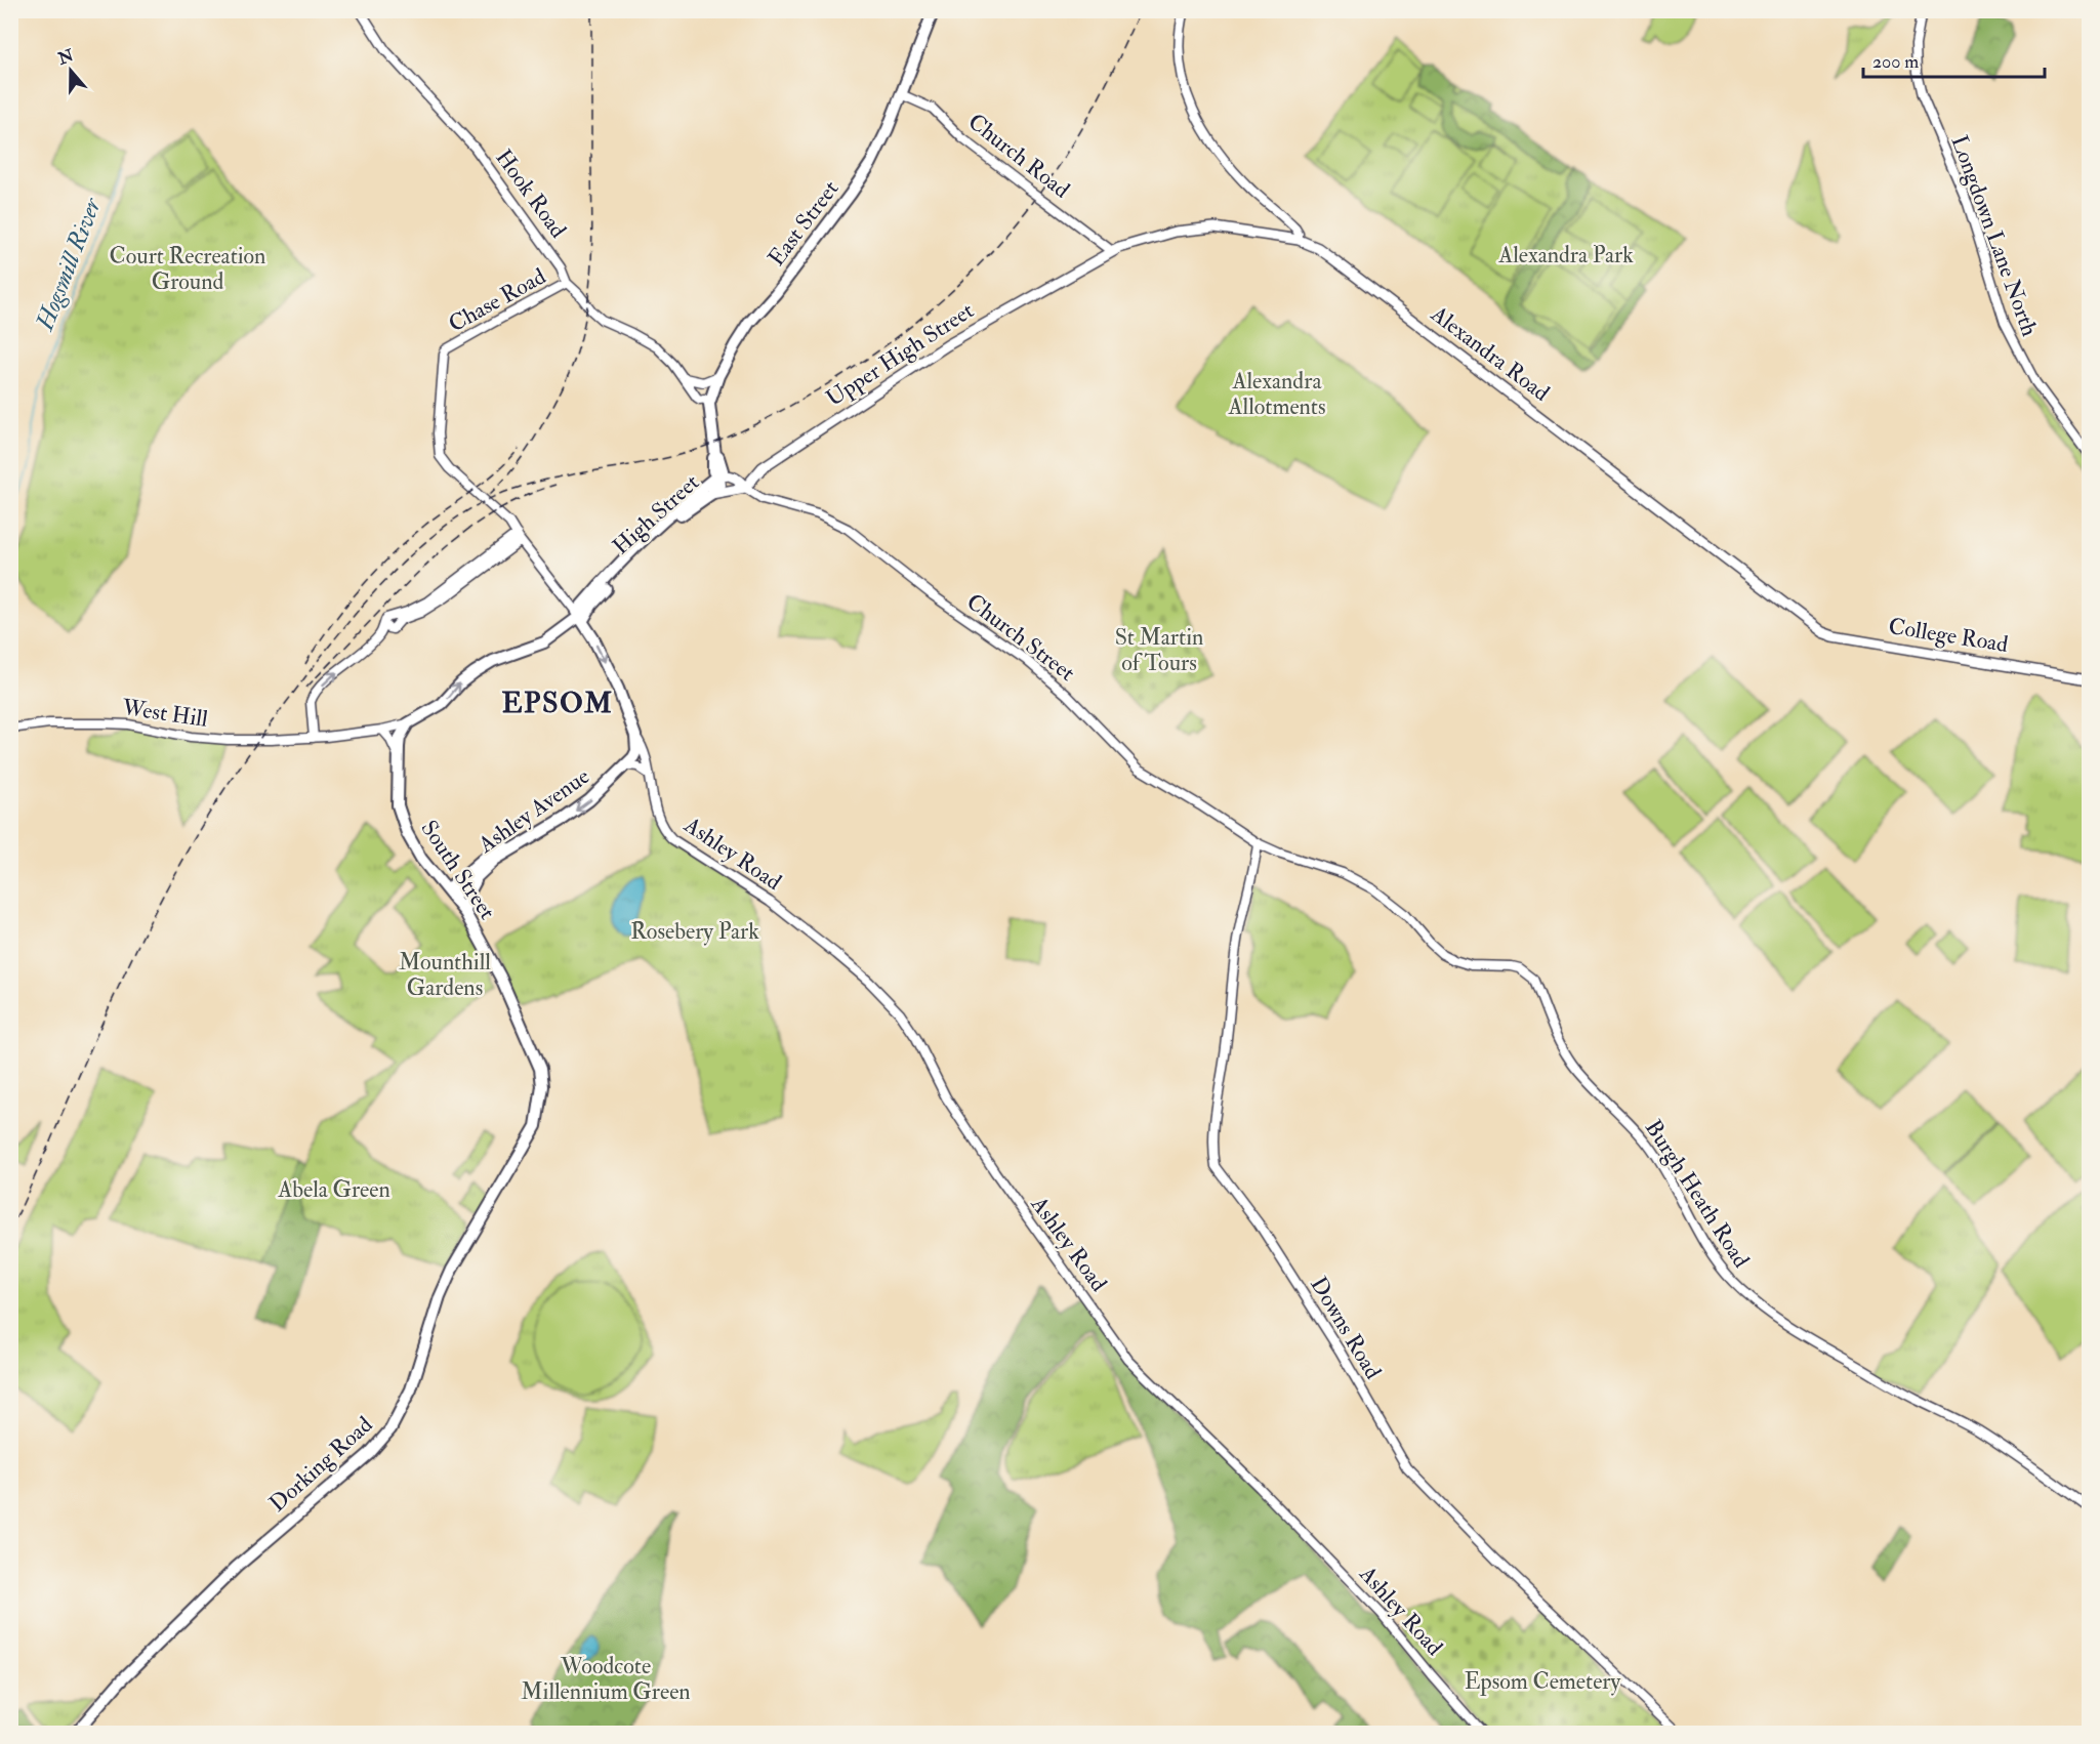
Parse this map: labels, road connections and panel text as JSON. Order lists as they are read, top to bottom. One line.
{"streets":{"highway":["East Street","High Street","Ashley Avenue","Ashley Road","South Street","Dorking Road"],"main road":["Church Road","Hook Road","Longdown Lane North","Chase Road","Alexandra Road","Upper High Street","College Road","Church Street","West Hill","Burgh Heath Road","Downs Road"]},"crossings":[["Church Road","East Street"],["Church Road","Alexandra Road"],["Church Road","Upper High Street"],["Hook Road","East Street"],["Hook Road","Chase Road"],["East Street","High Street"],["Alexandra Road","Upper High Street"],["Alexandra Road","College Road"],["Upper High Street","Church Street"],["High Street","West Hill"],["High Street","Ashley Road"],["High Street","South Street"],["Church Street","Burgh Heath Road"],["Church Street","Downs Road"],["West Hill","South Street"],["Ashley Avenue","Ashley Road"],["Ashley Avenue","South Street"],["South Street","Dorking Road"],["Burgh Heath Road","Downs Road"]],"one_way":["Ashley Avenue"],"districts":["EPSOM"],"water":["Hogsmill River"],"parks":["Alexandra Park","Court Recreation Ground","Alexandra Allotments","St Martin of Tours","Rosebery Park","Mounthill Gardens","Abela Green","Woodcote Millennium Green","Epsom Cemetery"],"scale_bar":"200 m","north":"top"}
